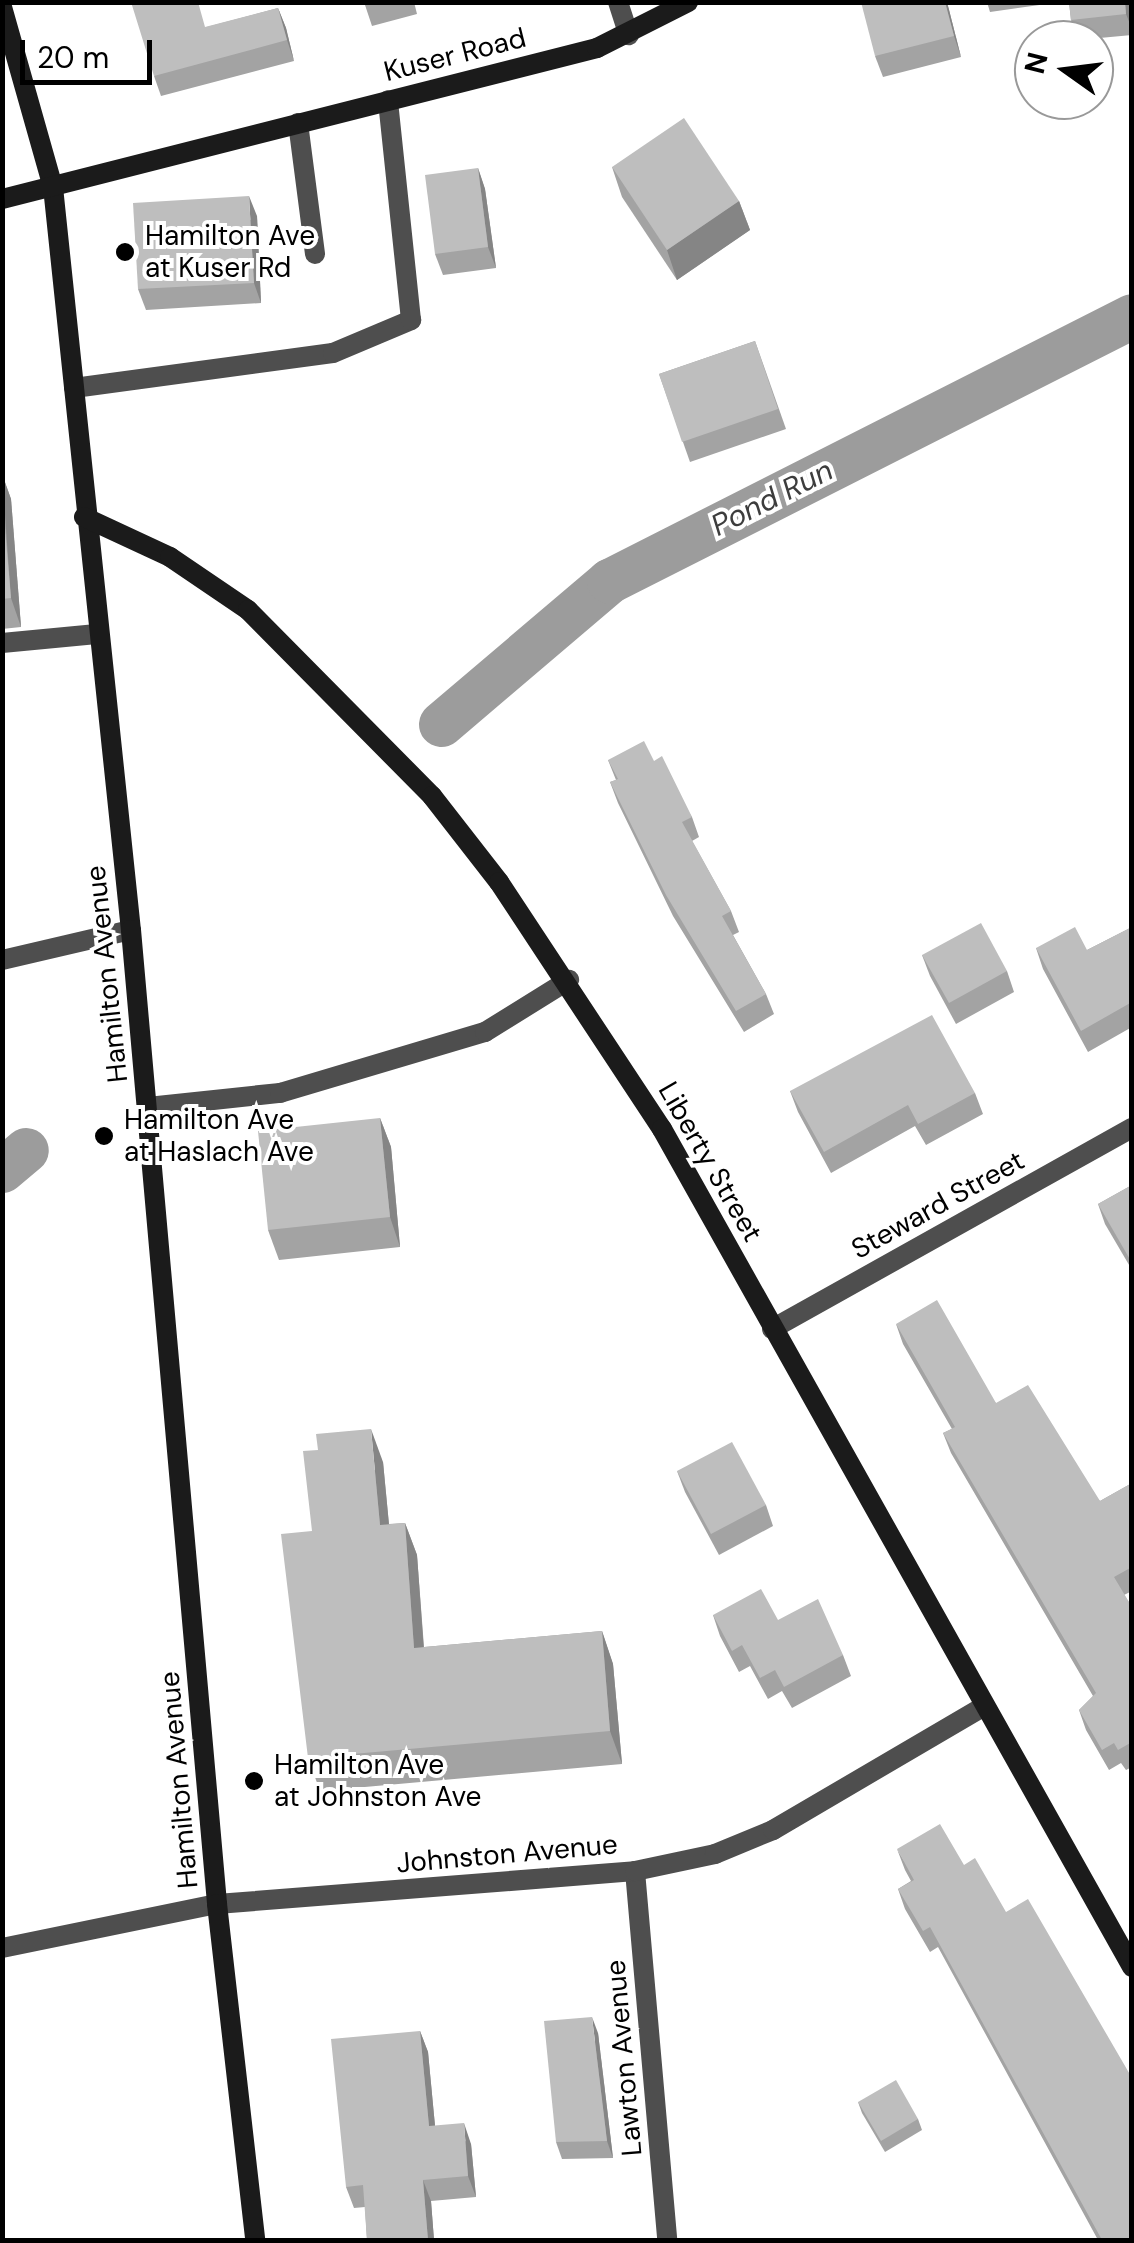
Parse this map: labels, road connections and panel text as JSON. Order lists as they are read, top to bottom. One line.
{"streets":{"street":["Kuser Road","Hamilton Avenue","Liberty Street","Steward Street","Johnston Avenue","Lawton Avenue"]},"crossings":[["Kuser Road","Hamilton Avenue"],["Hamilton Avenue","Liberty Street"],["Hamilton Avenue","Johnston Avenue"],["Liberty Street","Steward Street"],["Liberty Street","Johnston Avenue"],["Johnston Avenue","Lawton Avenue"]],"water":["Pond Run"],"places":["Hamilton Ave at Kuser Rd","Hamilton Ave at Haslach Ave","Hamilton Ave at Johnston Ave"],"scale_bar":"20 m","north":"left"}
